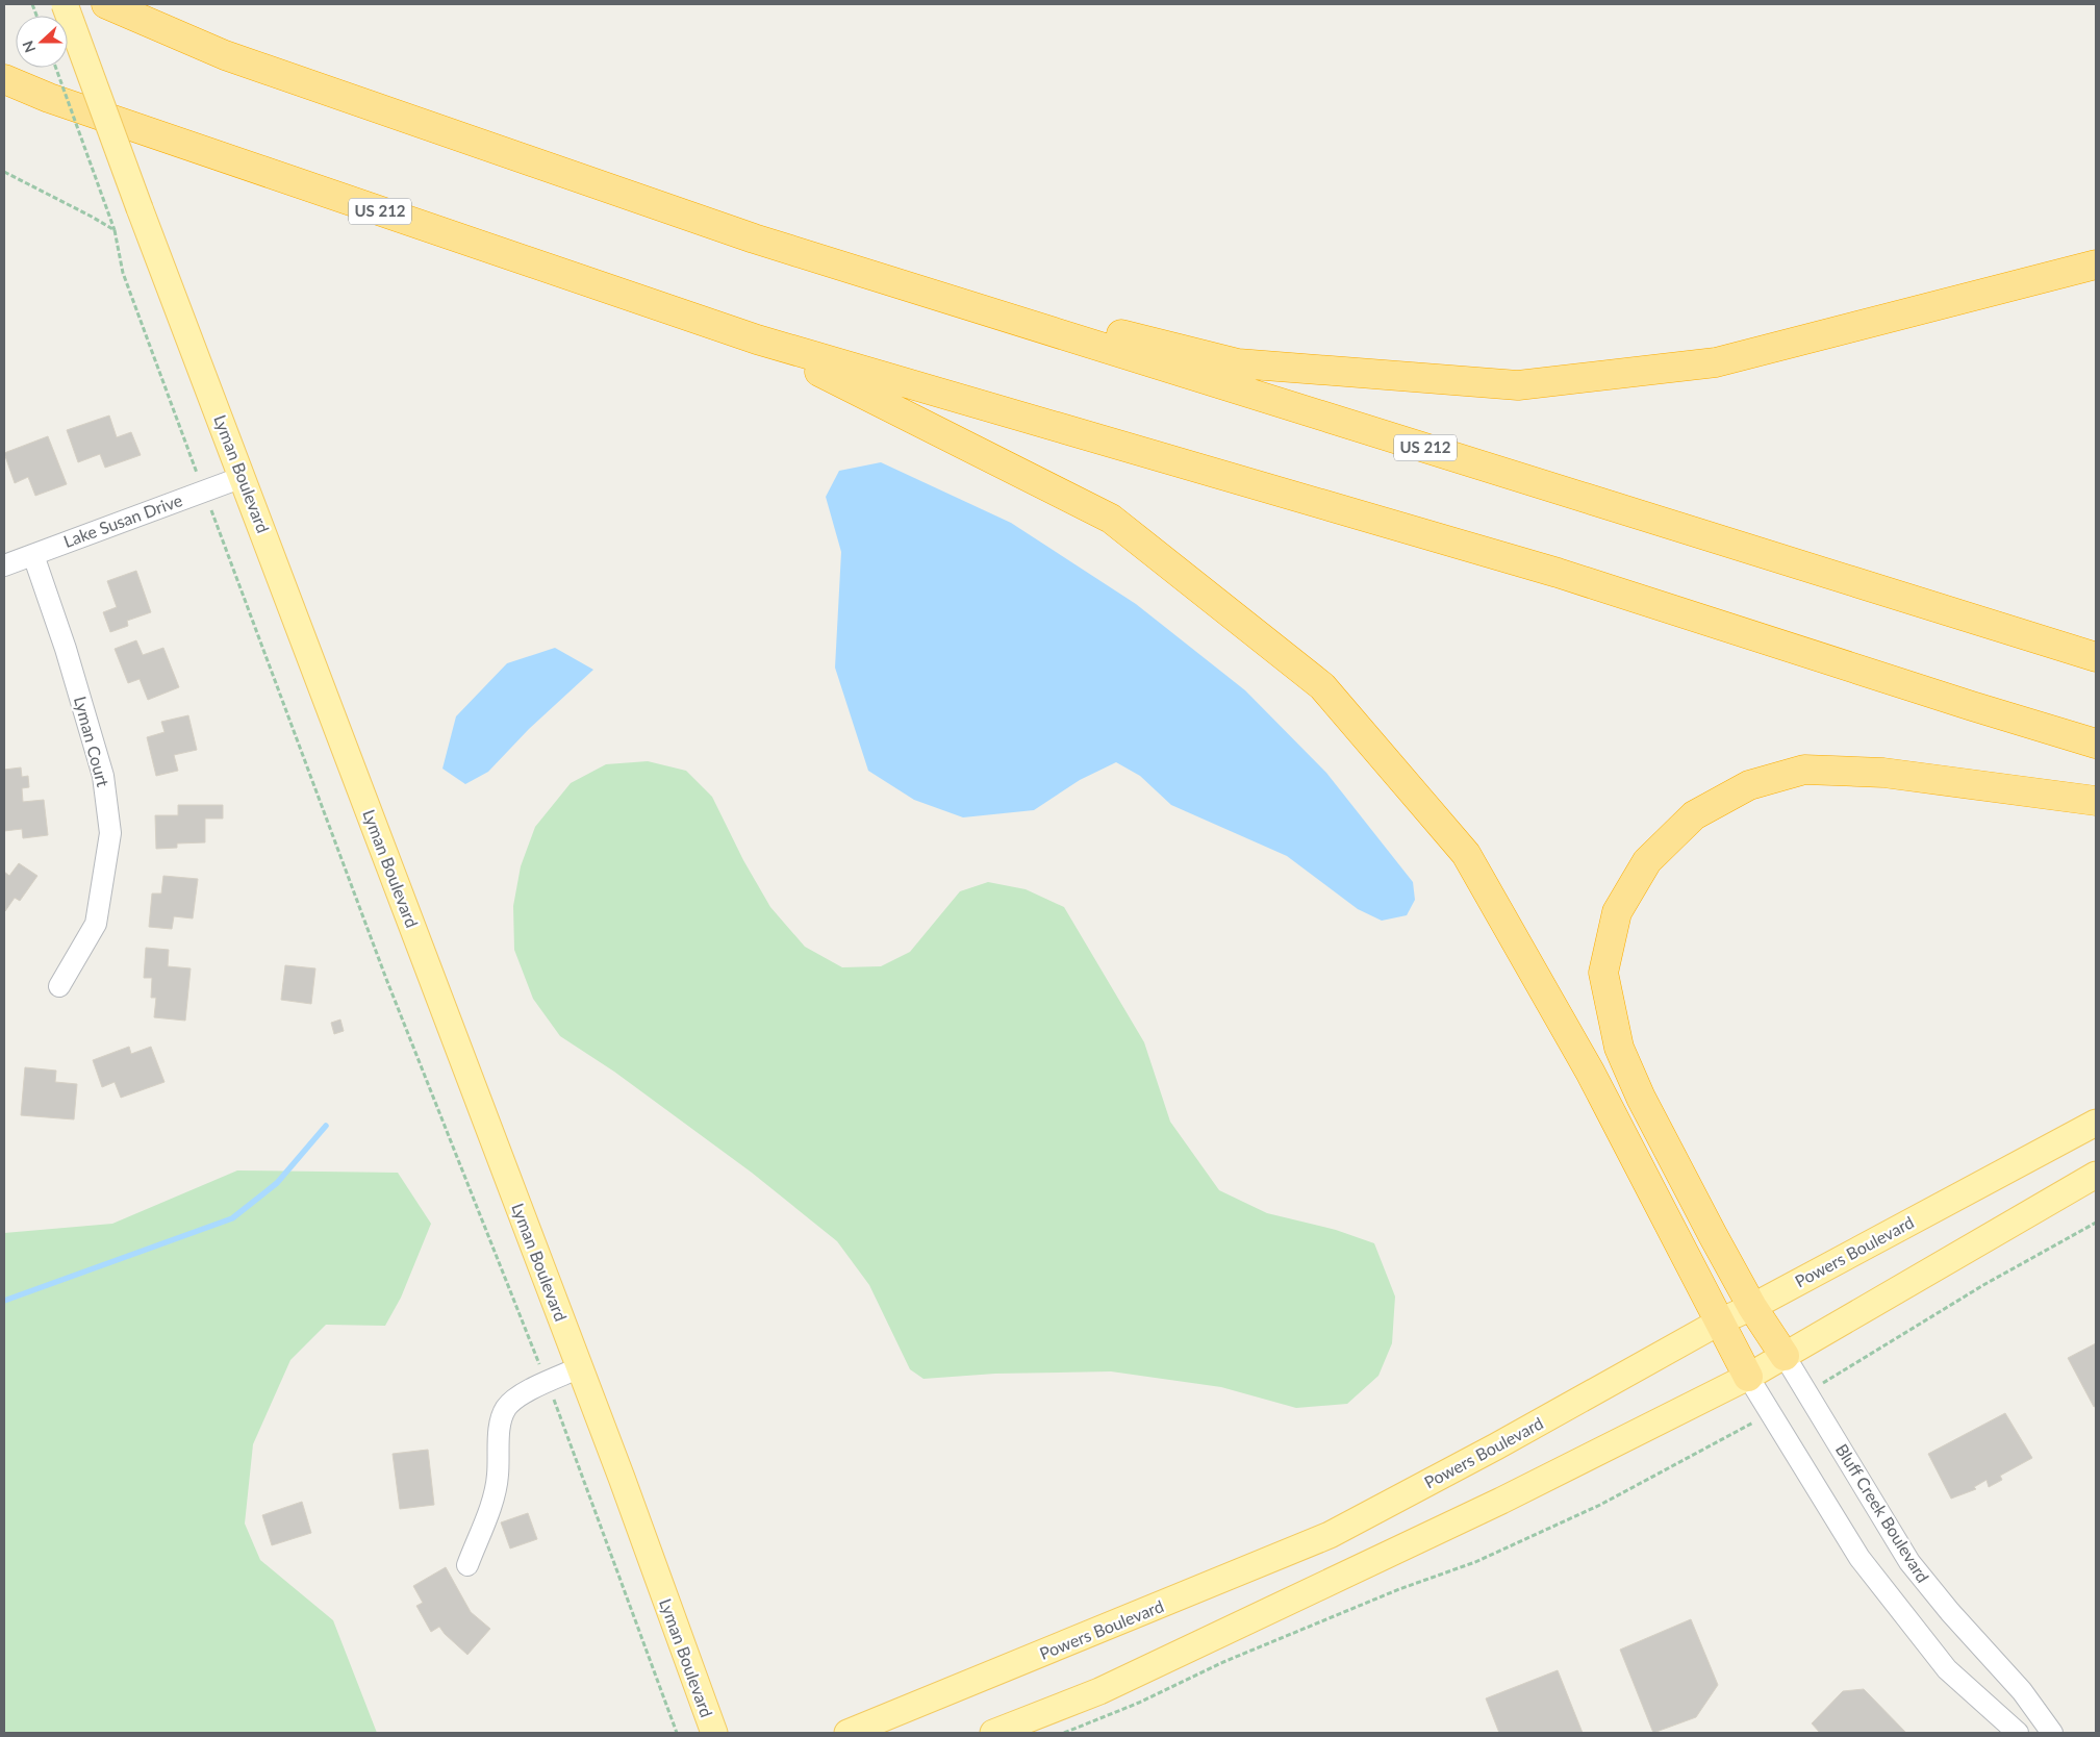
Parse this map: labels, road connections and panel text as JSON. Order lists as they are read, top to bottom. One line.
{"streets":{"highway":["US 212"],"main road":["Lyman Boulevard","Powers Boulevard"],"street":["Lake Susan Drive","Lyman Court","Bluff Creek Boulevard"]},"crossings":[["Lyman Boulevard","Lake Susan Drive"],["Lake Susan Drive","Lyman Court"]],"north":"left"}
